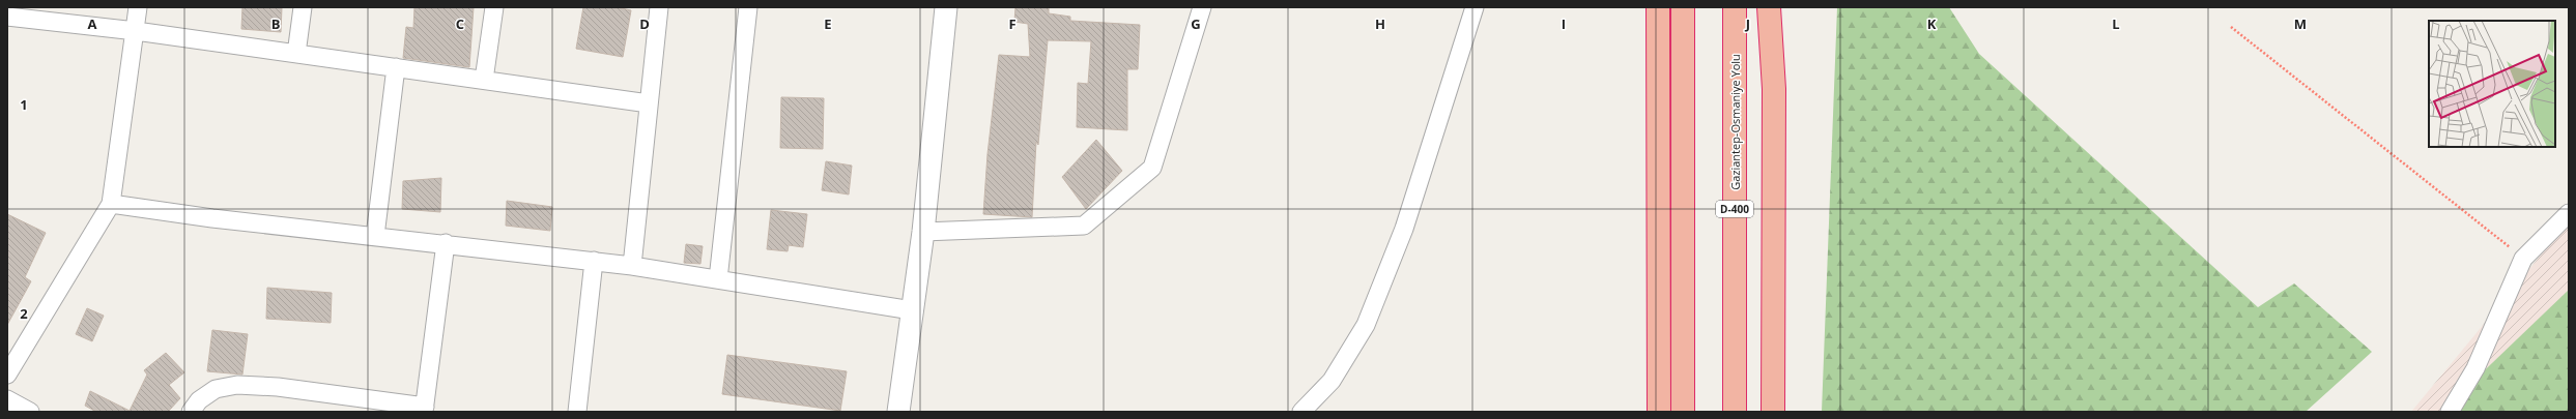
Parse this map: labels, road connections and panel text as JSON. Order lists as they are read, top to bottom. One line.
{"streets":{"highway":["Gaziantep-Osmaniye Yolu","D-400"]},"grid":{"columns":["A","B","C","D","E","F","G","H","I","J","K","L","M"],"rows":["1","2"]}}
